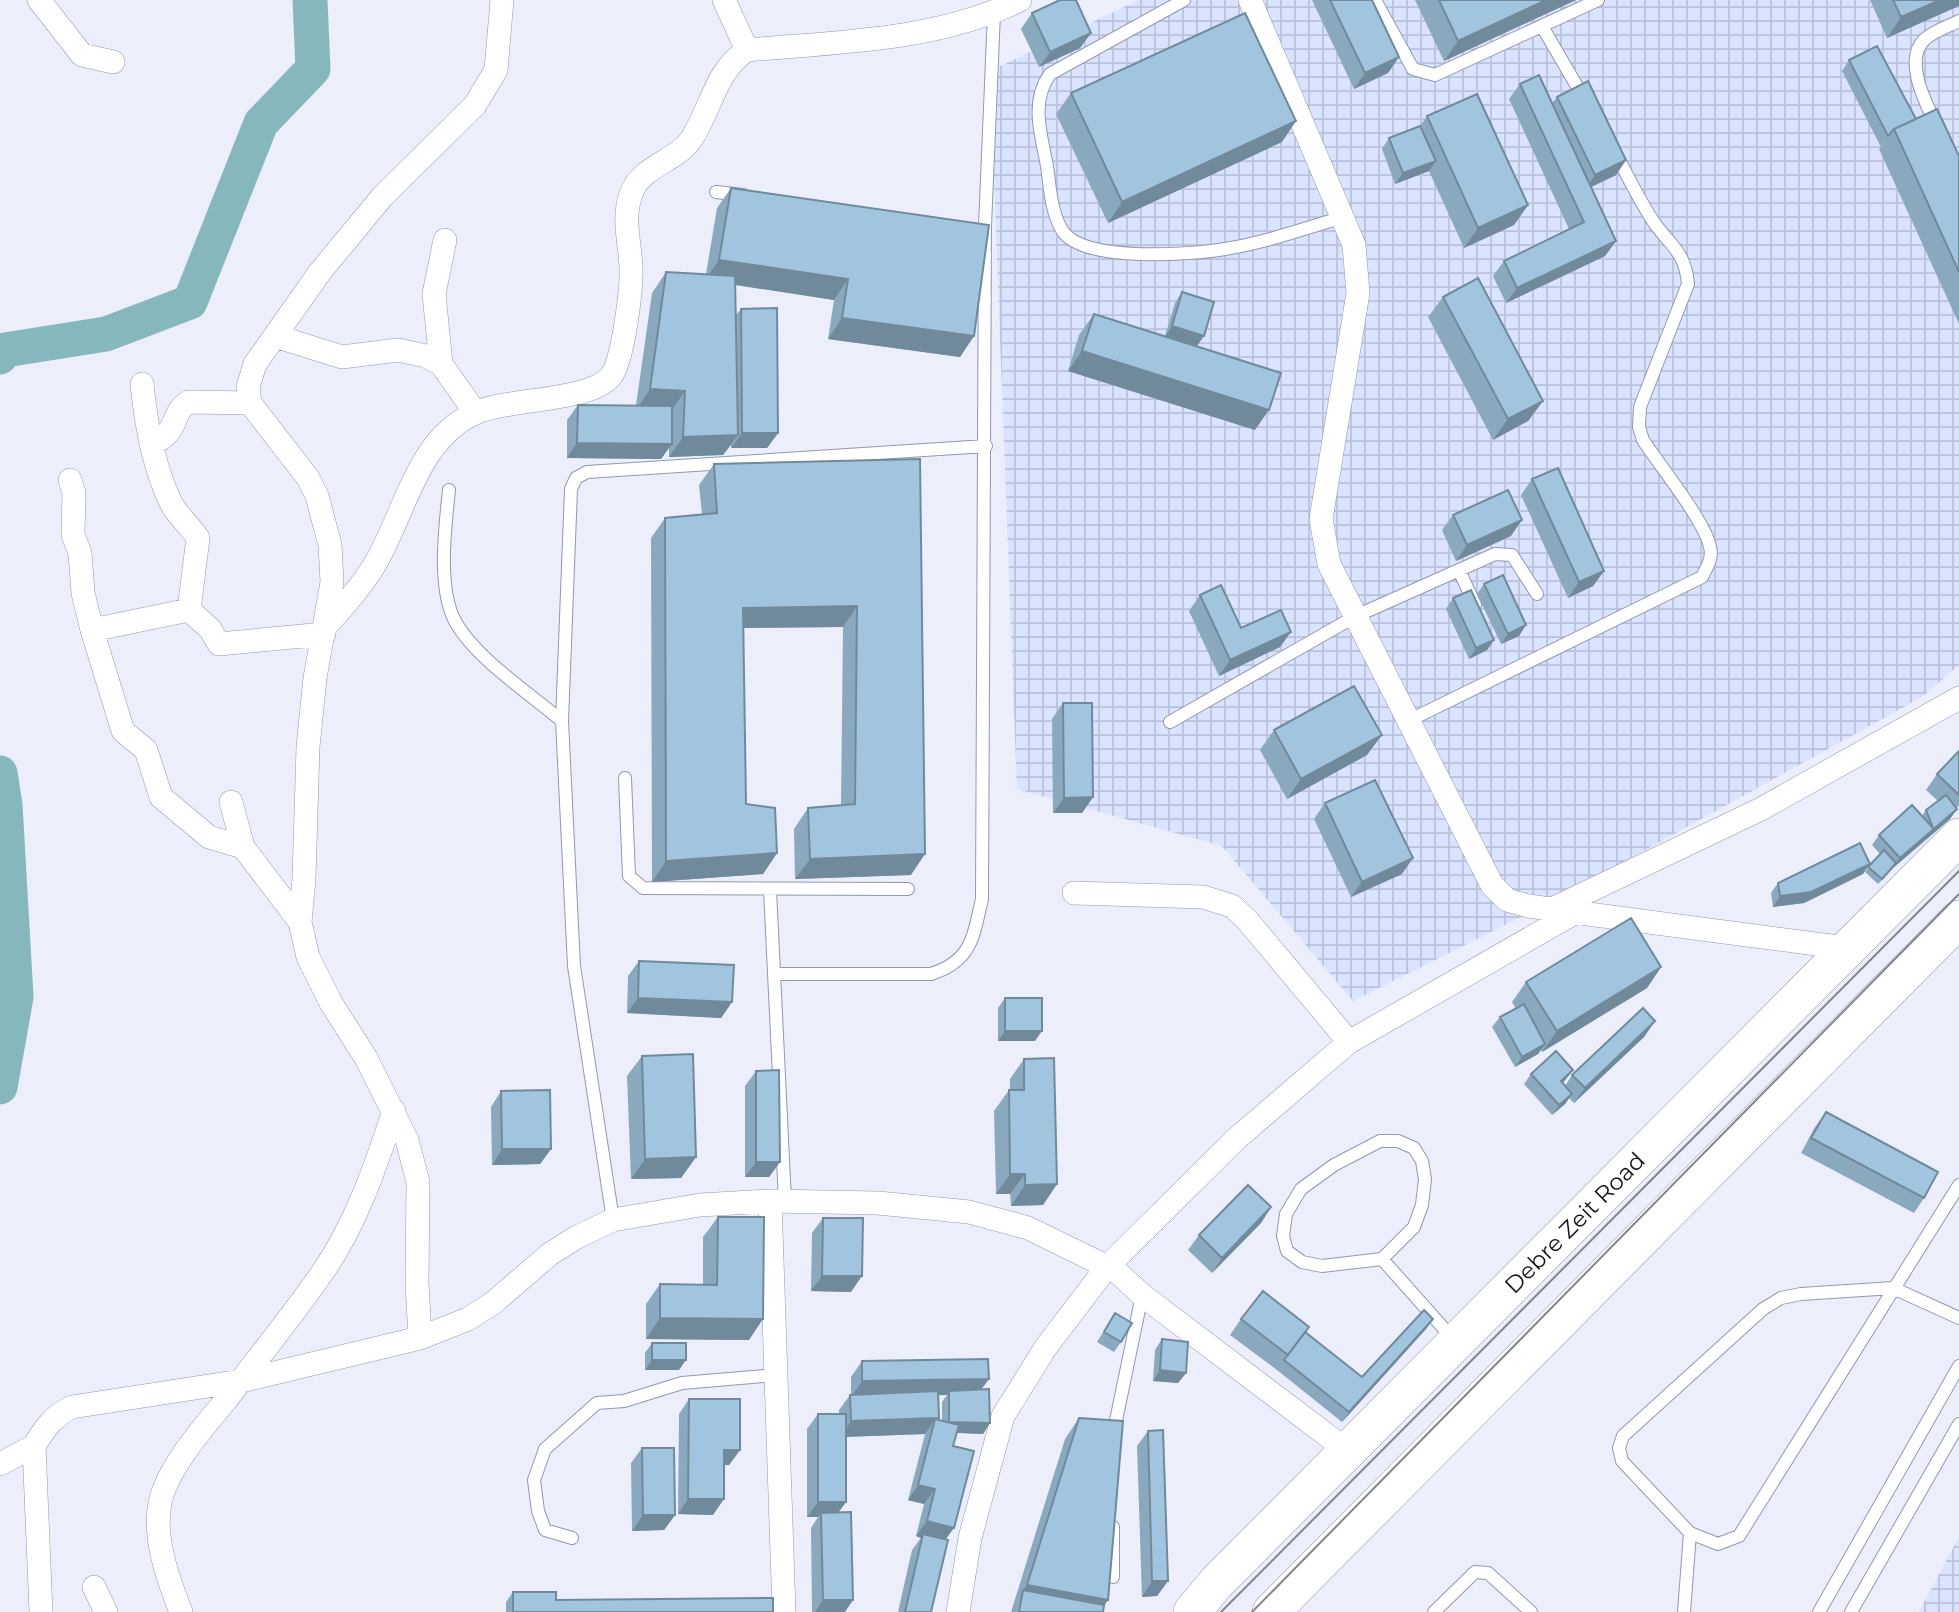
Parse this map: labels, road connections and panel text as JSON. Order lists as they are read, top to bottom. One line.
{"streets":{"main road":["Debre Zeit Road"]}}
